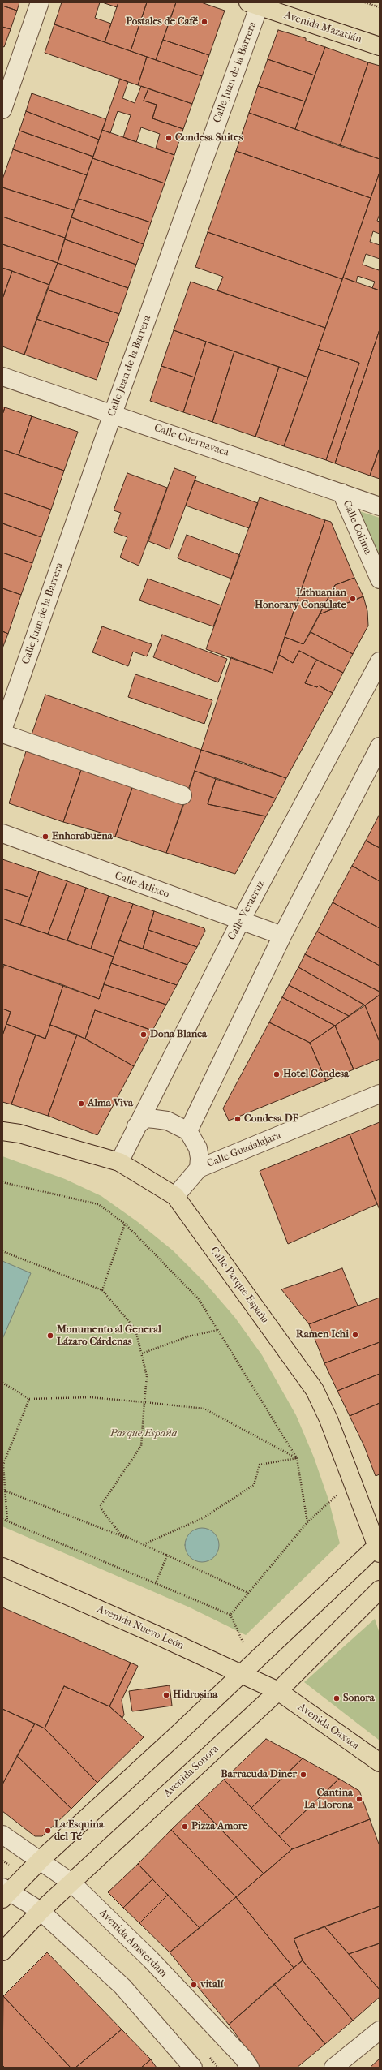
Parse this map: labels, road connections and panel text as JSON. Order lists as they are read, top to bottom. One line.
{"streets":{"main road":["Avenida Mazatlán","Calle Parque España","Avenida Nuevo León","Avenida Oaxaca","Avenida Sonora"],"street":["Calle Juan de la Barrera","Calle Cuernavaca","Calle Colima","Calle Atlixco","Calle Veracruz","Calle Guadalajara","Avenida Amsterdam"]},"crossings":[["Avenida Mazatlán","Calle Juan de la Barrera"],["Calle Juan de la Barrera","Calle Cuernavaca"],["Calle Cuernavaca","Calle Colima"],["Calle Atlixco","Calle Veracruz"],["Calle Veracruz","Calle Guadalajara"],["Calle Veracruz","Calle Parque España"],["Calle Guadalajara","Calle Parque España"],["Avenida Nuevo León","Avenida Oaxaca"],["Avenida Nuevo León","Avenida Sonora"],["Avenida Oaxaca","Avenida Sonora"],["Avenida Sonora","Avenida Amsterdam"]],"parks":["Parque España"],"places":["Postales de Café","Condesa Suites","Lithuanian Honorary Consulate","Enhorabuena","Doña Blanca","Hotel Condesa","Alma Viva","Condesa DF","Ramen Ichi","Monumento al General Lázaro Cárdenas","Hidrosina","Sonora","Barracuda Diner","Cantina La Llorona","Pizza Amore","La Esquina del Té","vitalí"]}
